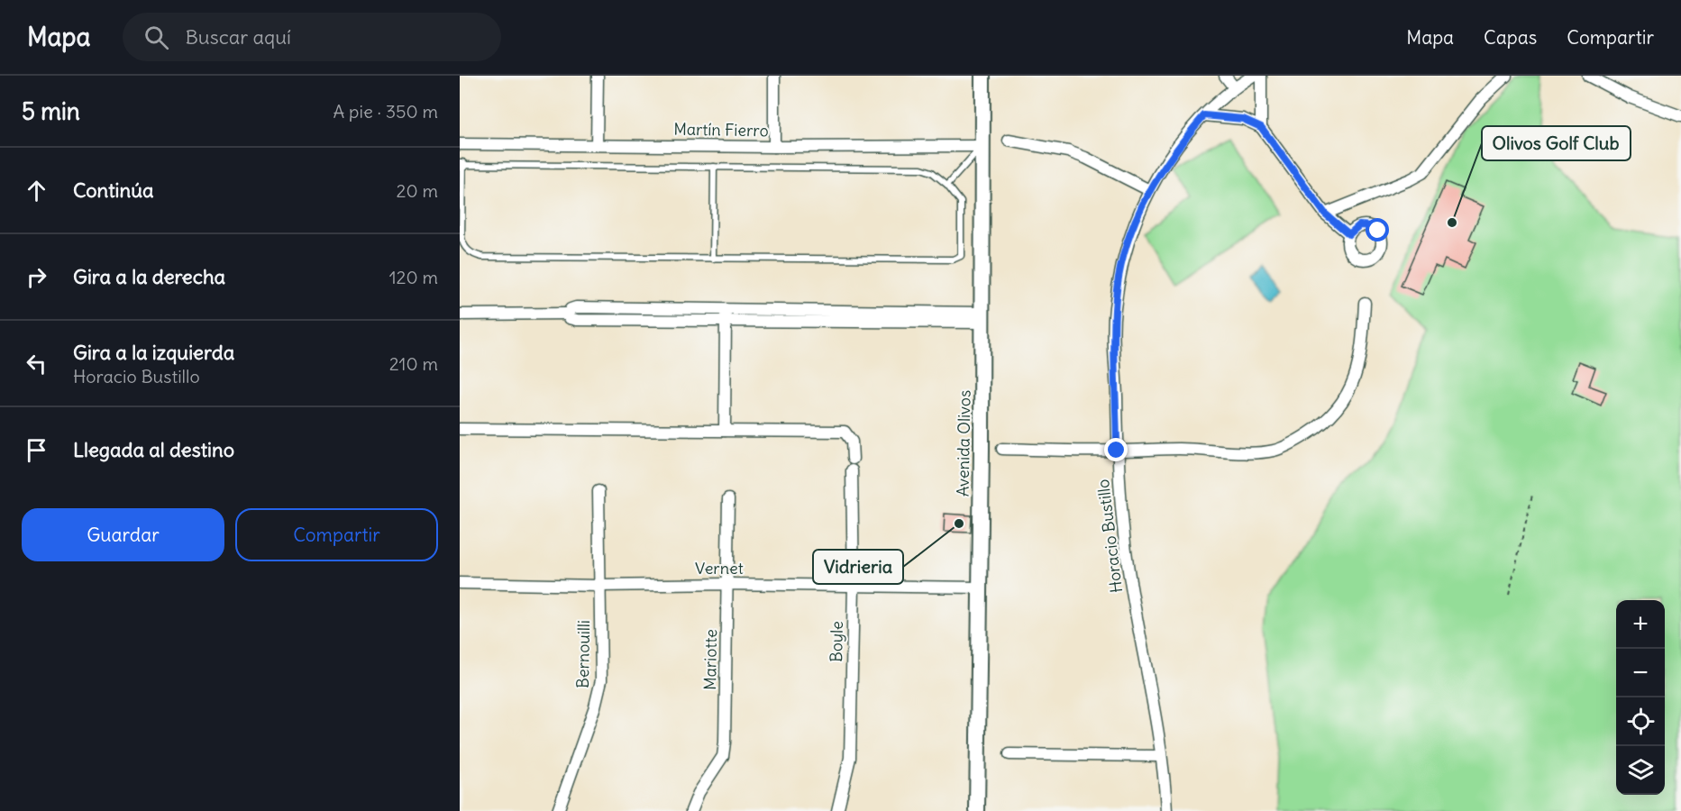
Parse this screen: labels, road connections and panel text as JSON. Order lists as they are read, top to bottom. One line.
{"streets":{"street":["Martín Fierro","Avenida Olivos","Horacio Bustillo","Vernet","Boyle","Bernouilli","Mariotte"]},"crossings":[["Martín Fierro","Avenida Olivos"],["Avenida Olivos","Vernet"],["Vernet","Boyle"],["Vernet","Bernouilli"],["Vernet","Mariotte"]],"places":["Olivos Golf Club","Vidrieria"],"page":{"header":"Mapa","search":"Buscar aquí","nav":["Mapa","Capas","Compartir"],"heading":["5 min","A pie · 350 m"],"list":[["Continúa","20 m"],["Gira a la derecha","120 m"],["Gira a la izquierda","Horacio Bustillo","210 m"],"Llegada al destino"],"buttons":["Guardar","Compartir"],"map_buttons":["+","−"]}}
